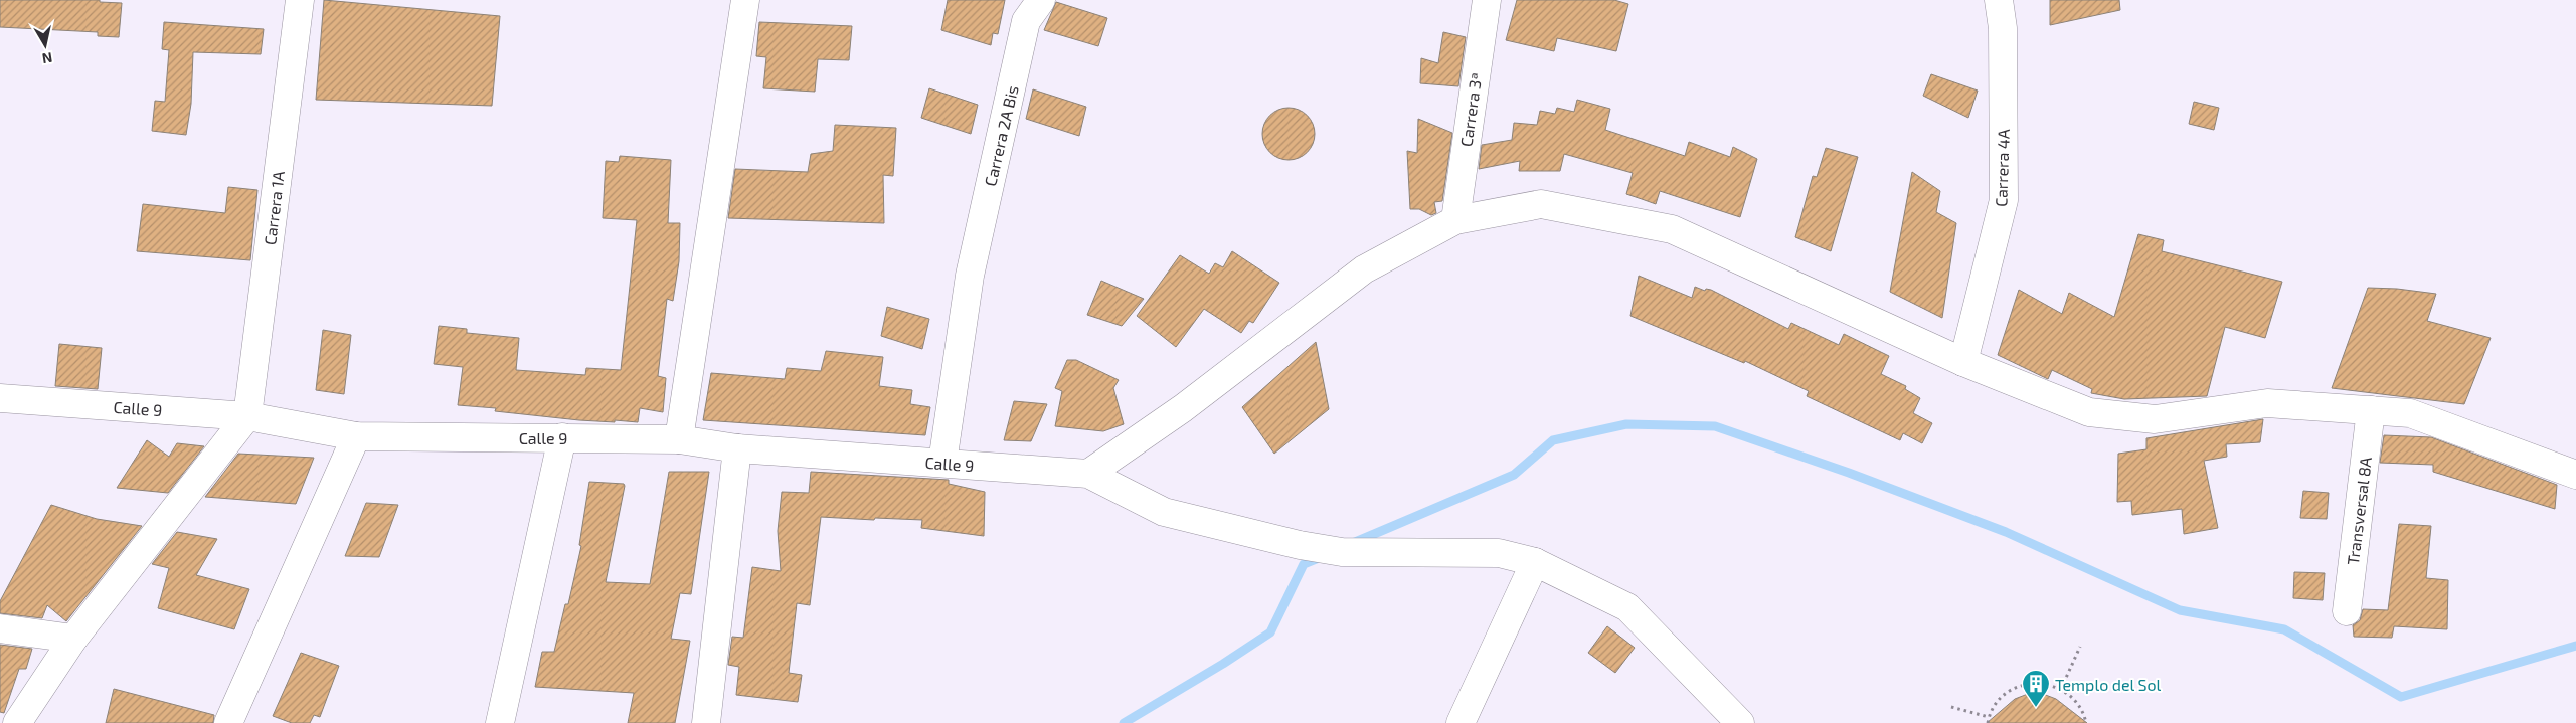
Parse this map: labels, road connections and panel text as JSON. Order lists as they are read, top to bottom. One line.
{"streets":{"street":["Carrera 3ª","Carrera 2A Bis","Carrera 4A","Carrera 1A","Calle 9","Transversal 8A"]},"crossings":[["Carrera 2A Bis","Calle 9"],["Carrera 1A","Calle 9"]],"places":{"building":["Templo del Sol"]},"north":"bottom"}
